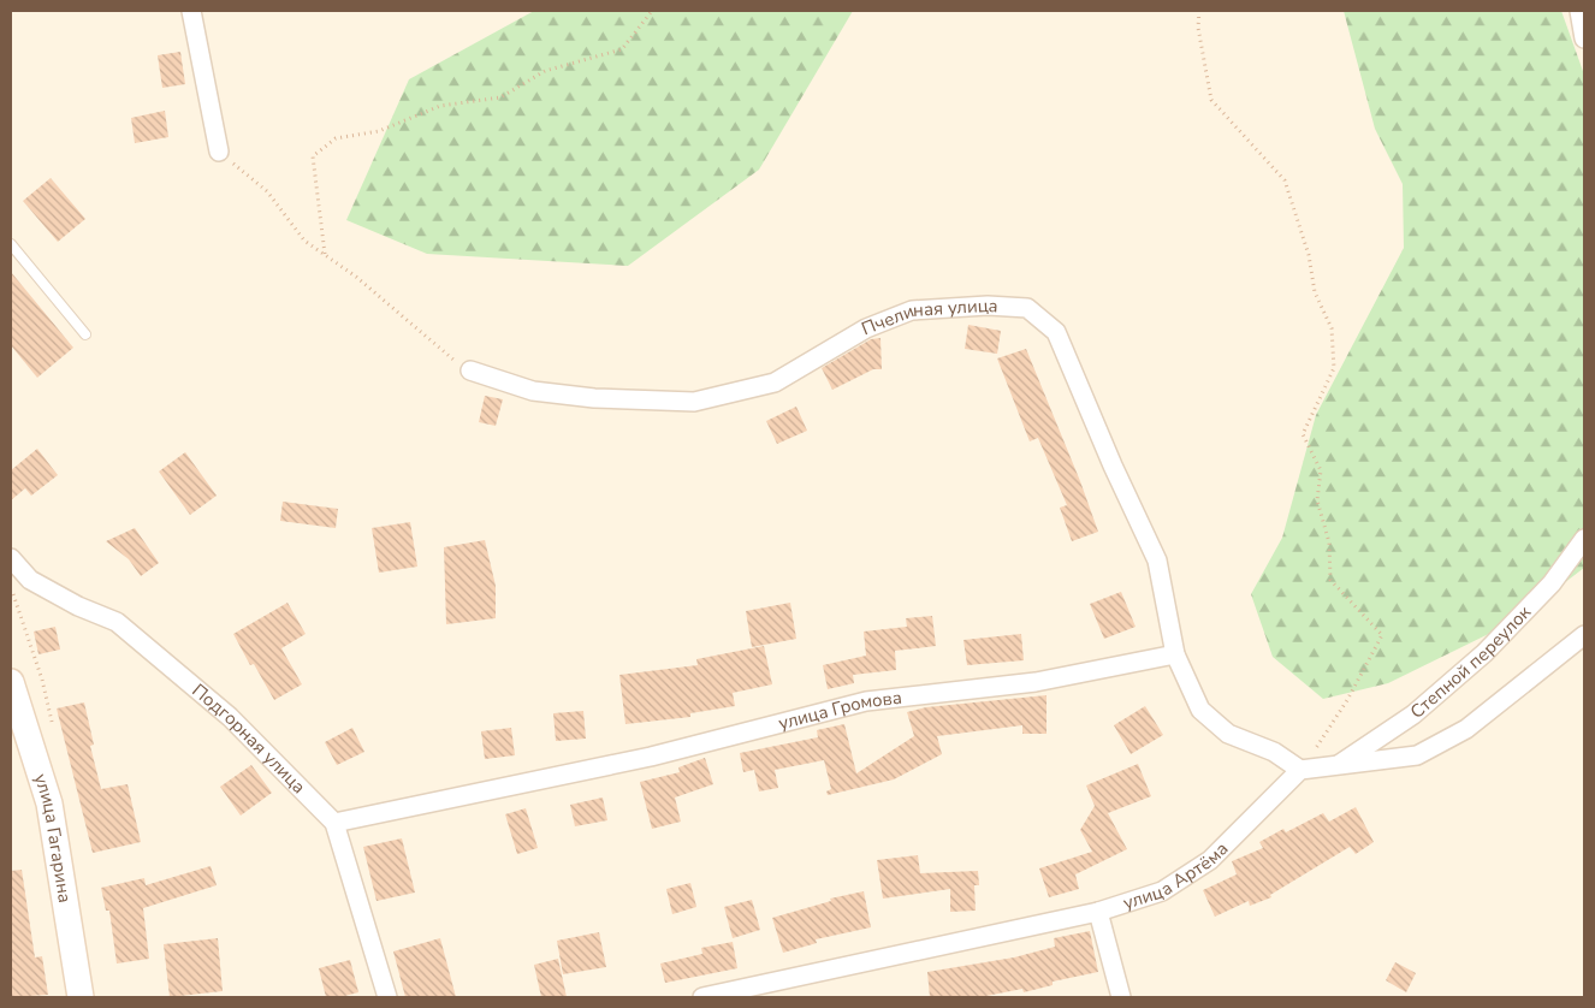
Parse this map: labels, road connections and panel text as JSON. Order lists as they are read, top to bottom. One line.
{"streets":{"street":["Пчелиная улица","Степной переулок","улица Громова","Подгорная улица","улица Гагарина","улица Артёма"]},"crossings":[["Пчелиная улица","улица Громова"],["улица Громова","Подгорная улица"]]}
